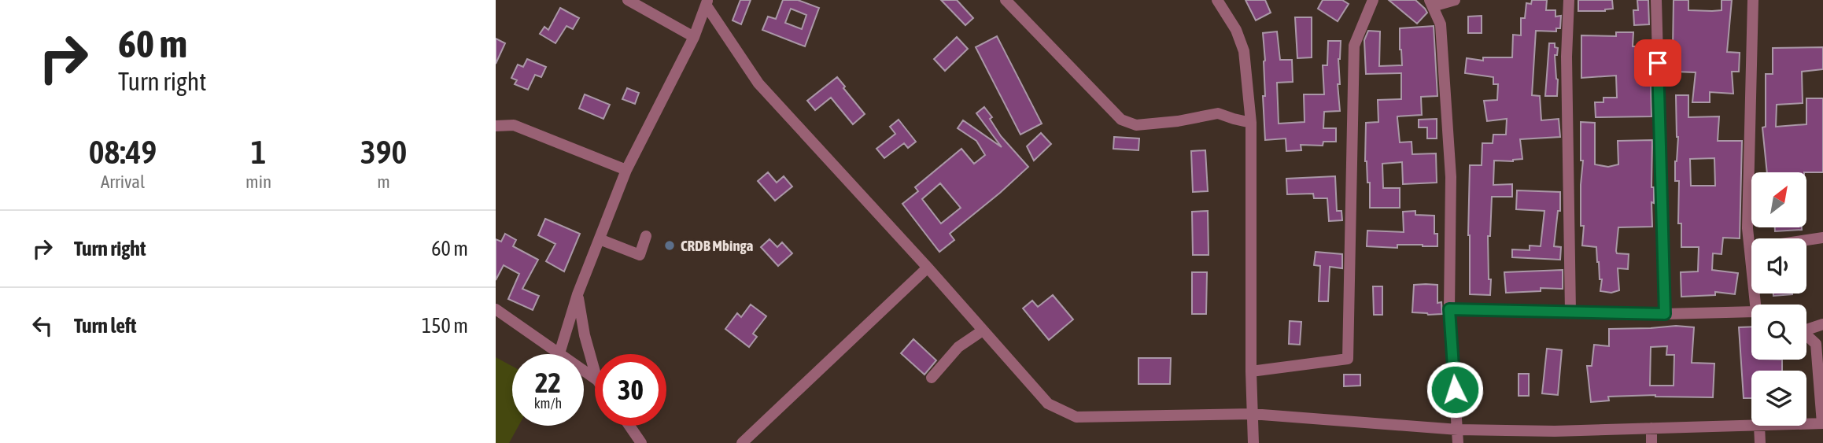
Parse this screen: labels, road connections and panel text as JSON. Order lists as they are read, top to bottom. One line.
{"places":["CRDB Mbinga"],"north":"top right","page":{"turn":["60 m","Turn right"],"eta":["08:49","Arrival","1","min","390","m"],"list":[{"name":"Turn right","value":"60 m"},{"name":"Turn left","value":"150 m"}],"speed":"22 km/h","limit":"30"}}
